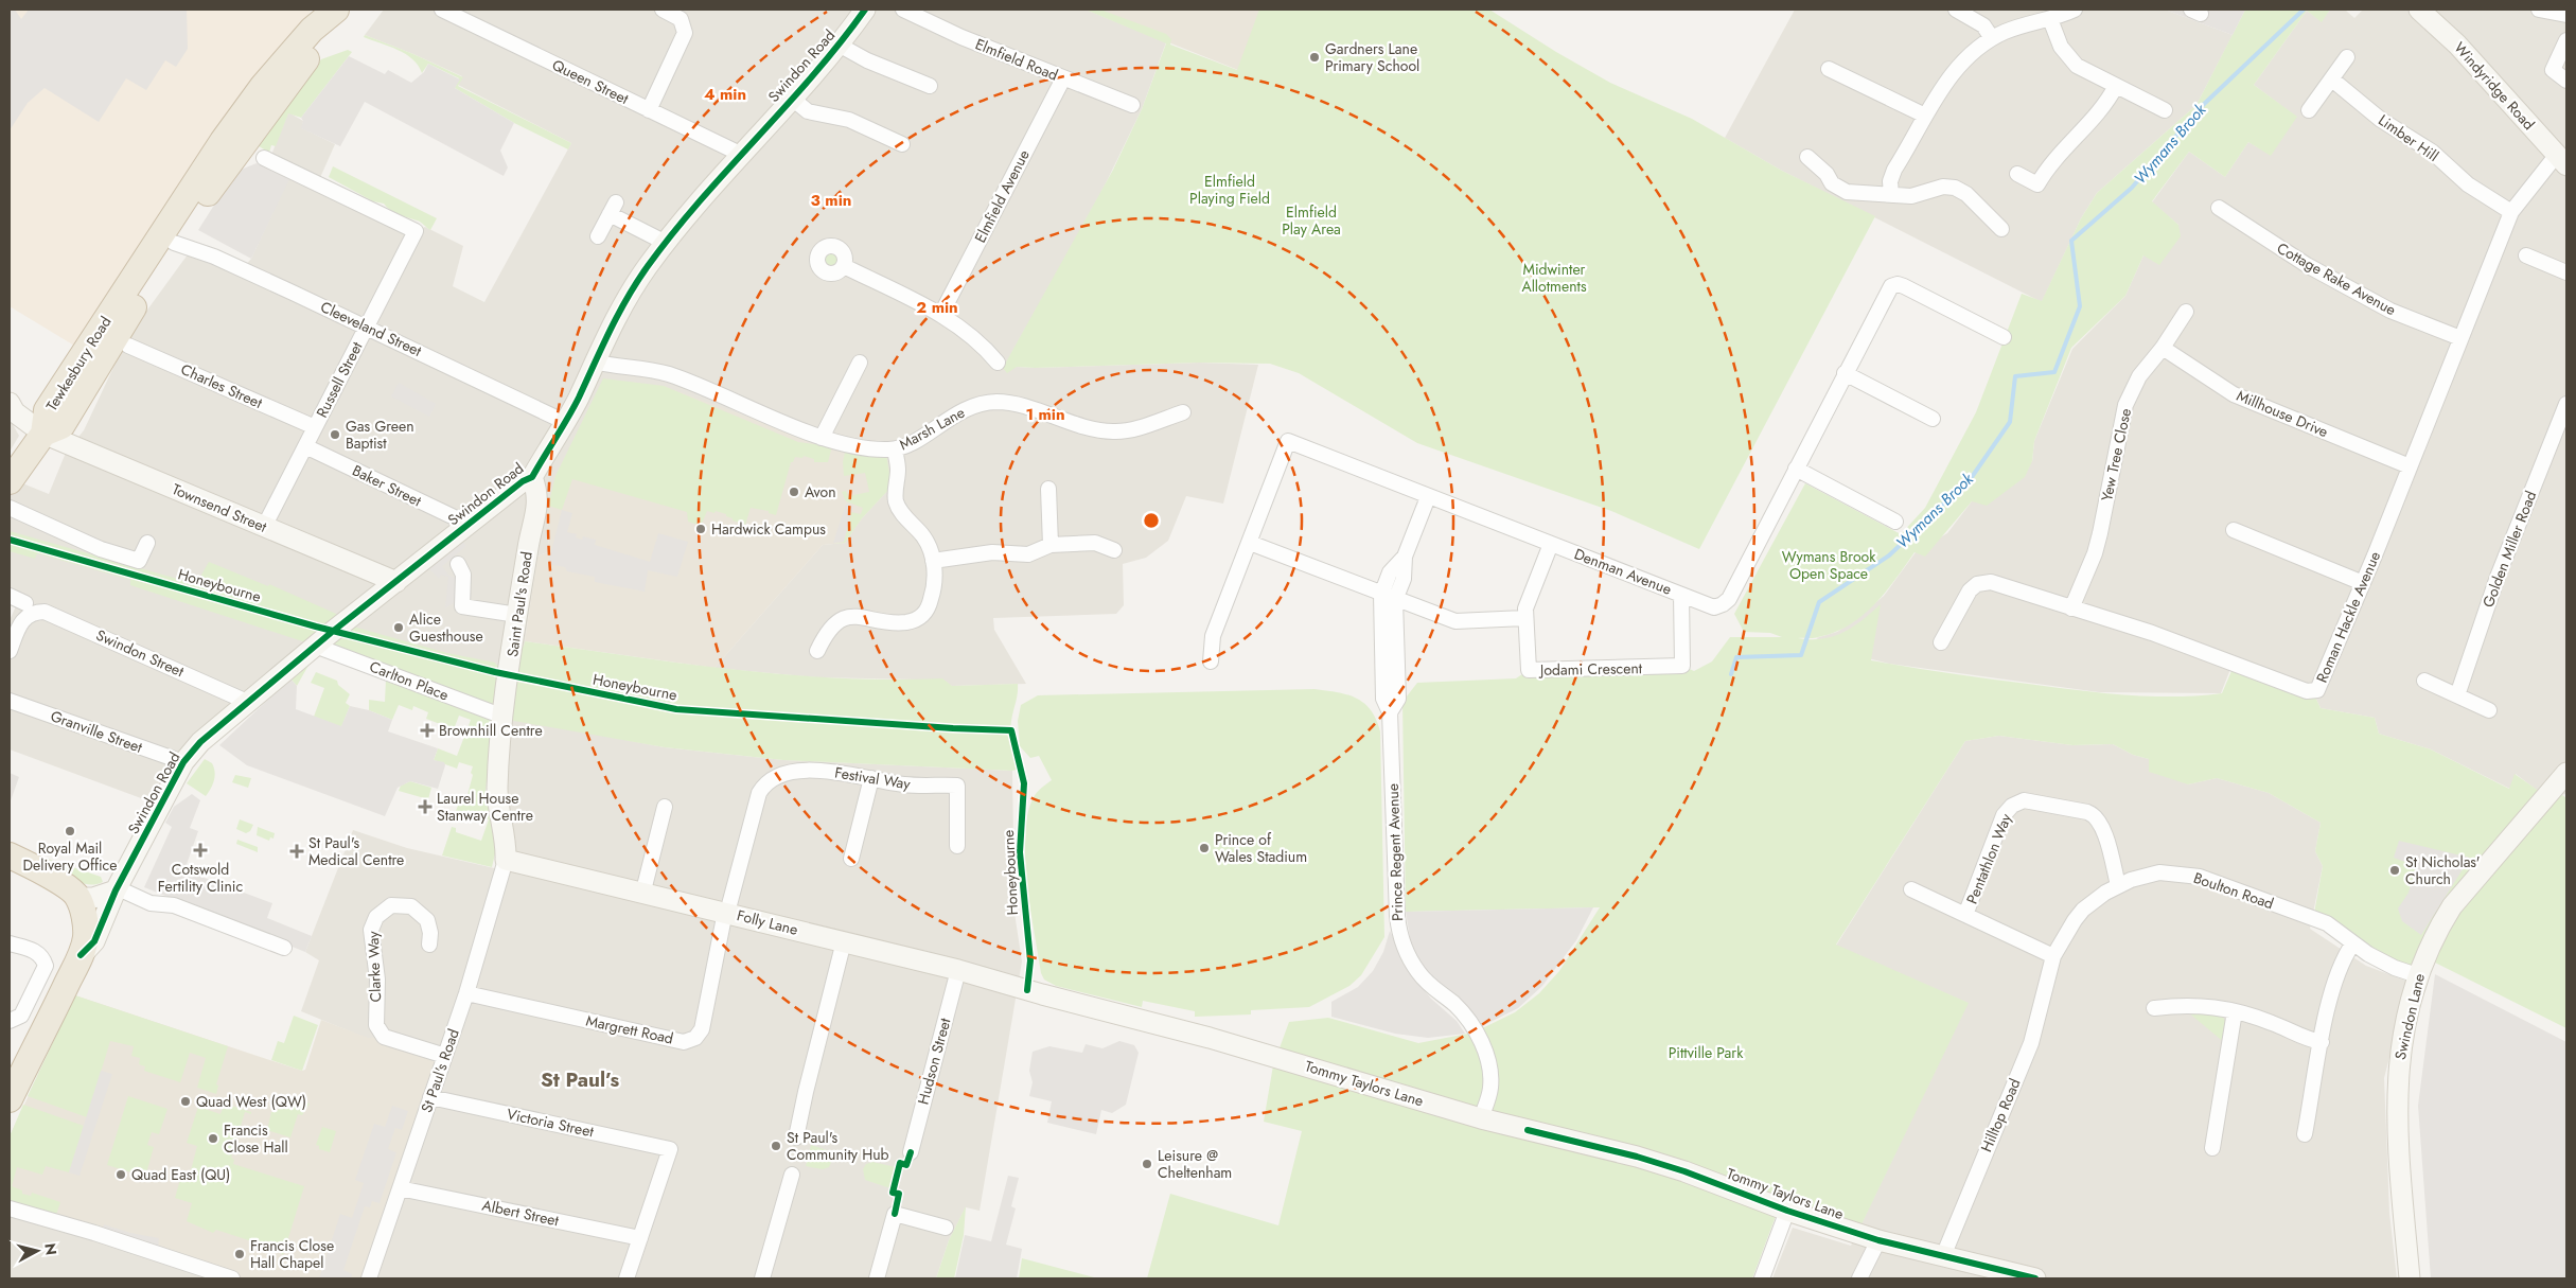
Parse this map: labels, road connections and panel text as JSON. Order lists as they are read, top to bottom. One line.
{"streets":{"highway":["Swindon Road","Tewkesbury Road"],"street":["Elmfield Road","Queen Street","Windyridge Road","Limber Hill","Elmfield Avenue","Cottage Rake Avenue","Cleeveland Street","Russell Street","Charles Street","Millhouse Drive","Marsh Lane","Yew Tree Close","Baker Street","Townsend Street","Golden Miller Road","Denman Avenue","Saint Paul's Road","Roman Hackle Avenue","Swindon Street","Jodami Crescent","Carlton Place","Granville Street","Festival Way","Prince Regent Avenue","Pentathlon Way","Boulton Road","Folly Lane","Clarke Way","Swindon Lane","Margrett Road","Hudson Street","St Paul's Road","Tommy Taylors Lane","Hilltop Road","Victoria Street","Albert Street"],"cycle path":["Honeybourne"]},"crossings":[["Elmfield Road","Elmfield Avenue"],["Swindon Road","Queen Street"],["Swindon Road","Cleeveland Street"],["Swindon Road","Marsh Lane"],["Swindon Road","Baker Street"],["Swindon Road","Townsend Street"],["Swindon Road","Saint Paul's Road"],["Swindon Road","Swindon Street"],["Swindon Road","Carlton Place"],["Swindon Road","Granville Street"],["Windyridge Road","Roman Hackle Avenue"],["Limber Hill","Roman Hackle Avenue"],["Cottage Rake Avenue","Roman Hackle Avenue"],["Cleeveland Street","Tewkesbury Road"],["Cleeveland Street","Russell Street"],["Tewkesbury Road","Townsend Street"],["Russell Street","Charles Street"],["Russell Street","Baker Street"],["Russell Street","Townsend Street"],["Millhouse Drive","Yew Tree Close"],["Millhouse Drive","Roman Hackle Avenue"],["Yew Tree Close","Roman Hackle Avenue"],["Denman Avenue","Jodami Crescent"],["Denman Avenue","Prince Regent Avenue"],["Saint Paul's Road","Carlton Place"],["Saint Paul's Road","Folly Lane"],["Saint Paul's Road","St Paul's Road"],["Festival Way","Folly Lane"],["Festival Way","Margrett Road"],["Prince Regent Avenue","Tommy Taylors Lane"],["Pentathlon Way","Boulton Road"],["Boulton Road","Swindon Lane"],["Boulton Road","Hilltop Road"],["Folly Lane","Margrett Road"],["Folly Lane","Hudson Street"],["Folly Lane","St Paul's Road"],["Folly Lane","Tommy Taylors Lane"],["Clarke Way","St Paul's Road"],["Margrett Road","St Paul's Road"],["St Paul's Road","Victoria Street"],["St Paul's Road","Albert Street"],["Tommy Taylors Lane","Hilltop Road"],["Victoria Street","Albert Street"]],"districts":["St Paul’s"],"water":["Wymans Brook"],"parks":["Elmfield Playing Field","Elmfield Play Area","Midwinter Allotments","Wymans Brook Open Space","Pittville Park"],"places":{"other":["Gardners Lane Primary School","Gas Green Baptist","Avon","Hardwick Campus","Alice Guesthouse","Royal Mail Delivery Office","Prince of Wales Stadium","St Nicholas' Church","Quad West (QW)","Francis Close Hall","St Paul's Community Hub","Leisure @ Cheltenham","Quad East (QU)","Francis Close Hall Chapel"],"health":["Brownhill Centre","Laurel House Stanway Centre","Cotswold Fertility Clinic","St Paul's Medical Centre"]},"north":"right","rings":["4 min","3 min","2 min","1 min"]}
